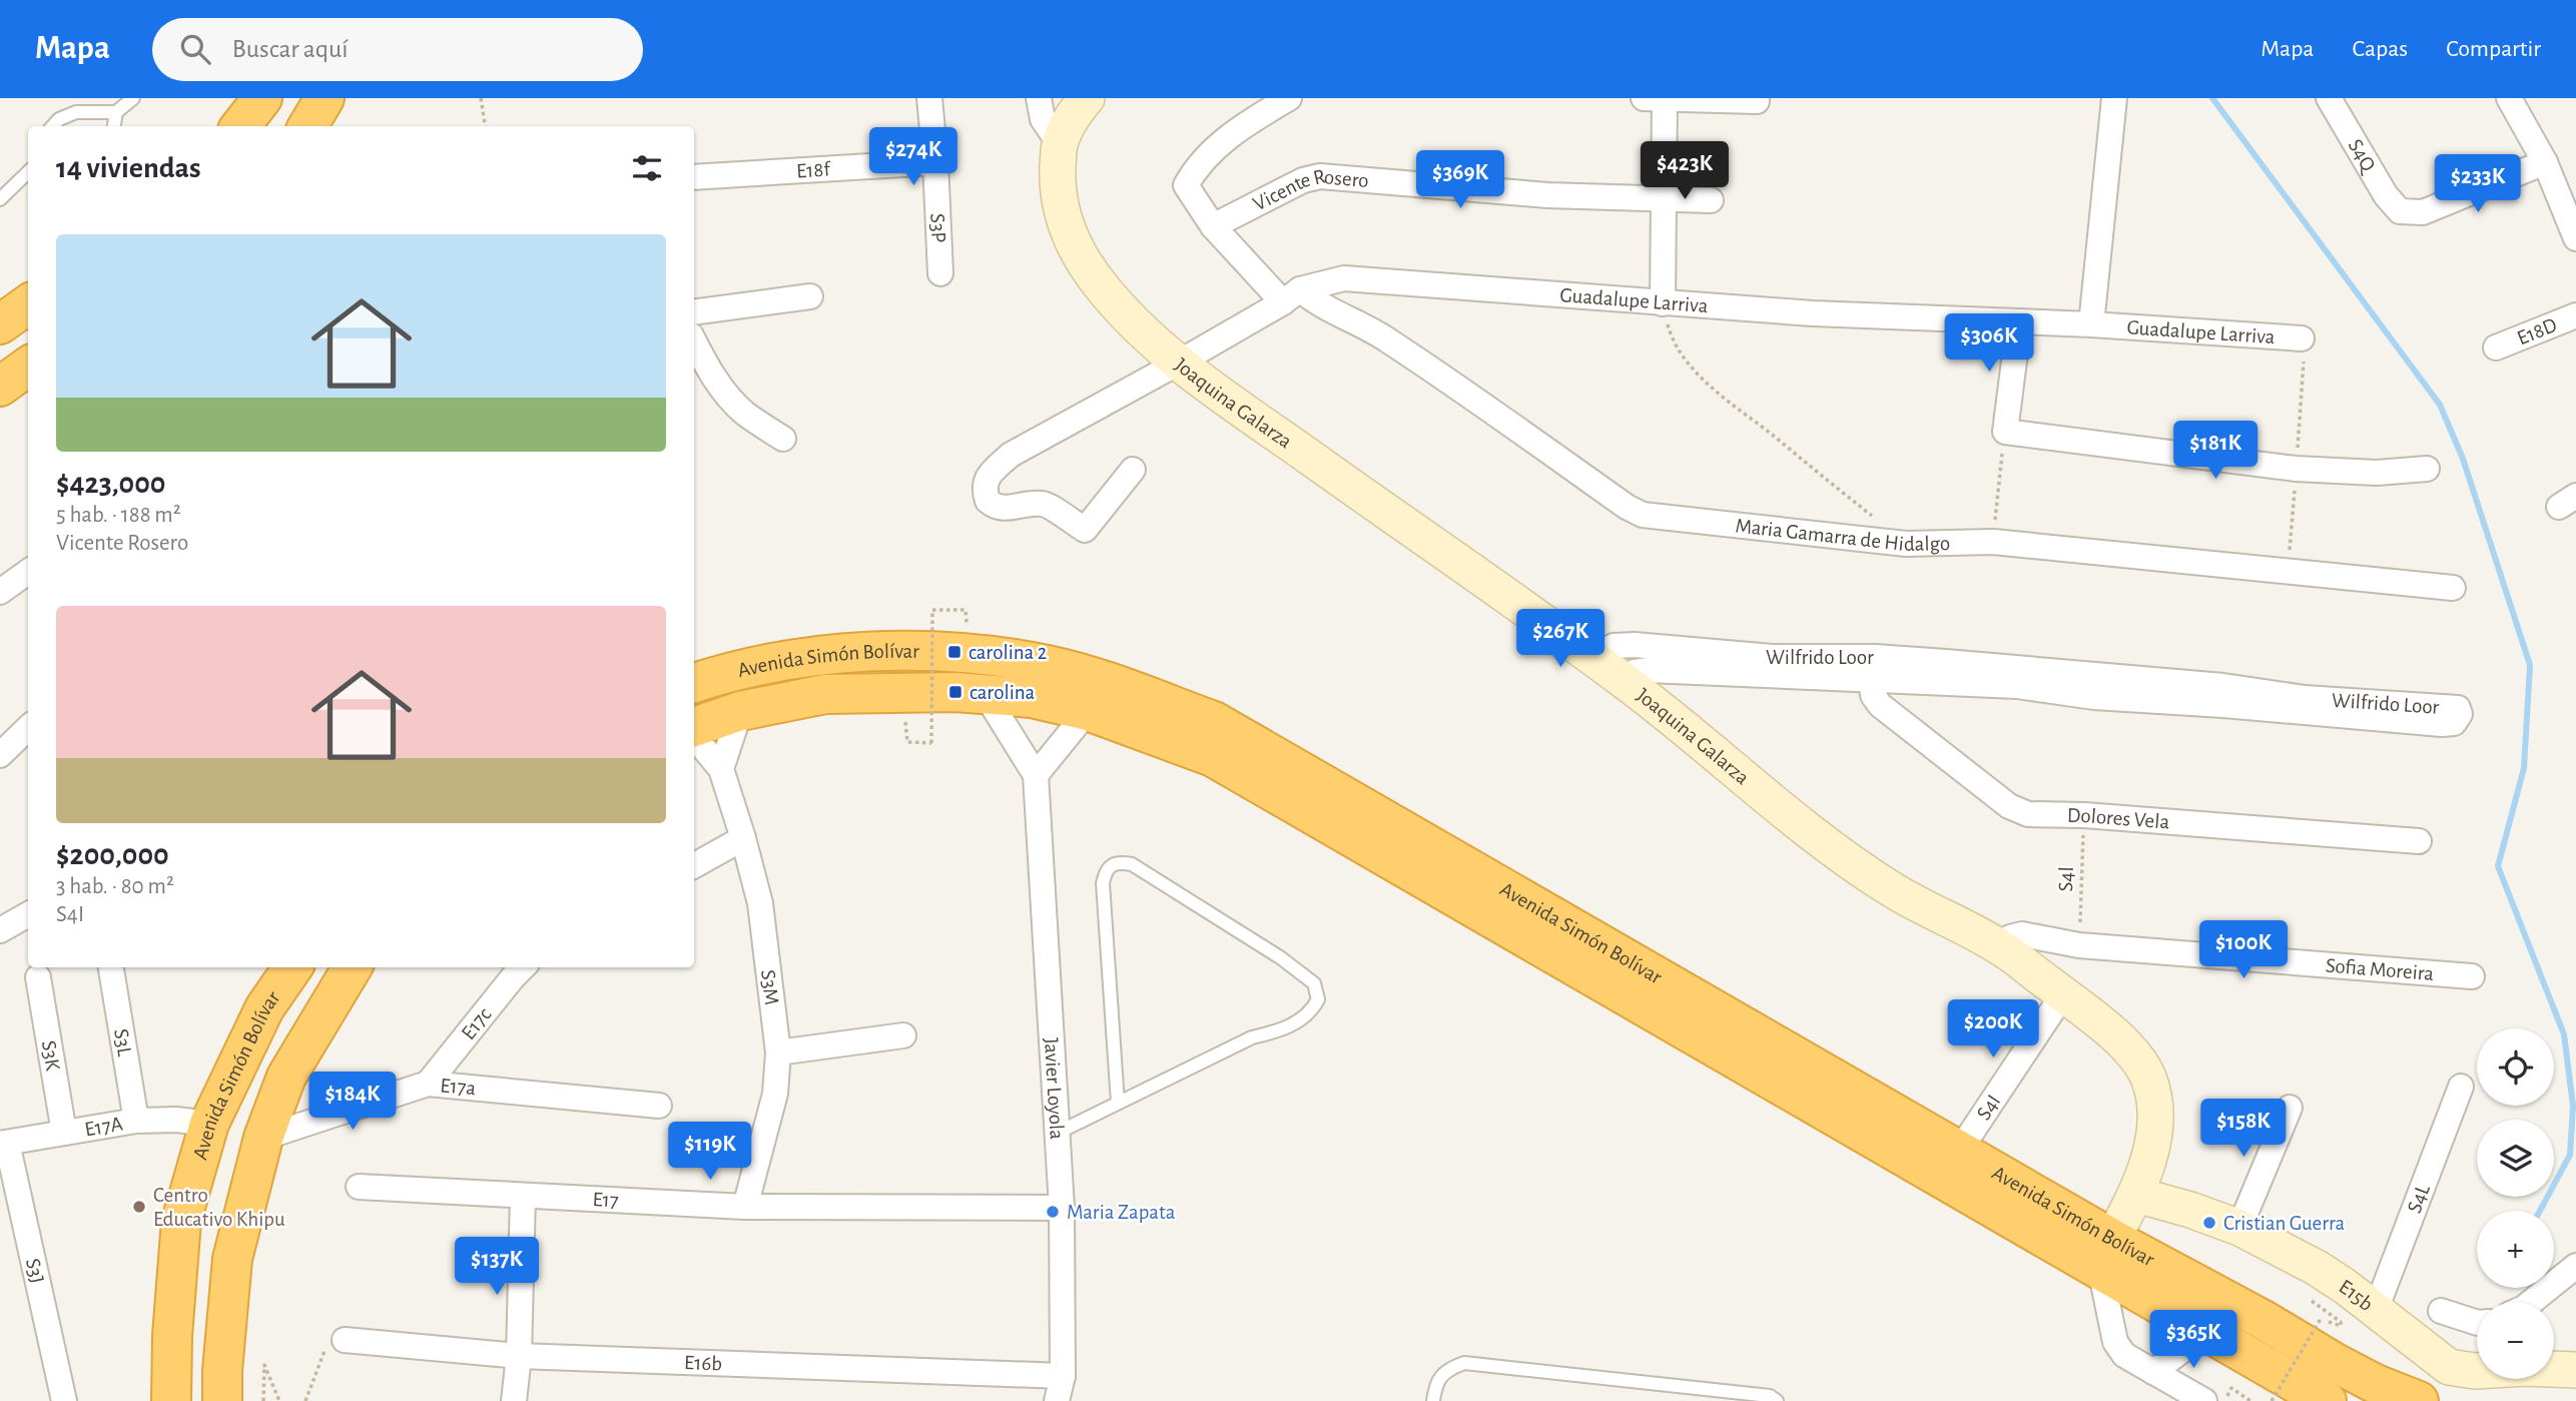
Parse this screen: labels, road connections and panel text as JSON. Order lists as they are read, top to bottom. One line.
{"streets":{"highway":["Avenida Simón Bolívar"],"street":["S4Q","E18f","Vicente Rosero","S3P","Guadalupe Larriva","E18D","Joaquina Galarza","Maria Gamarra de Hidalgo","Wilfrido Loor","Dolores Vela","Sofia Moreira","S3M","E17c","S3L","S3K","E17a","Javier Loyola","S4I","E17A","S4L","E17","S3J","E15b","E16b"],"path":["S4l"]},"crossings":[["E18f","S3P"],["Vicente Rosero","Maria Gamarra de Hidalgo"],["Guadalupe Larriva","Joaquina Galarza"],["Guadalupe Larriva","Maria Gamarra de Hidalgo"],["Joaquina Galarza","Wilfrido Loor"],["Joaquina Galarza","Avenida Simón Bolívar"],["Joaquina Galarza","Sofia Moreira"],["Joaquina Galarza","S4I"],["Joaquina Galarza","E15b"],["Wilfrido Loor","Dolores Vela"],["Avenida Simón Bolívar","E17a"],["Avenida Simón Bolívar","Javier Loyola"],["Avenida Simón Bolívar","S4I"],["Avenida Simón Bolívar","E17A"],["Dolores Vela","S4l"],["S4l","Sofia Moreira"],["S3M","E17"],["E17c","E17a"],["S3L","E17A"],["S3K","E17A"],["Javier Loyola","E17"],["Javier Loyola","E16b"],["E17A","S3J"],["S4L","E15b"]],"places":{"transit":["carolina 2","carolina"],"other":["Centro Educativo Khipu","Maria Zapata","Cristian Guerra"]},"page":{"header":"Mapa","search":"Buscar aquí","nav":["Mapa","Capas","Compartir"],"heading":"14 viviendas","price":["$274K","$423K","$369K","$233K","$306K","$181K","$267K","$100K","$200K","$184K","$158K","$119K","$137K","$365K"],"list":[{"name":"$423,000","note":"5 hab. · 188 m² · Vicente Rosero"},{"name":"$200,000","note":"3 hab. · 80 m² · S4I"}],"map_buttons":["+","−"]}}
